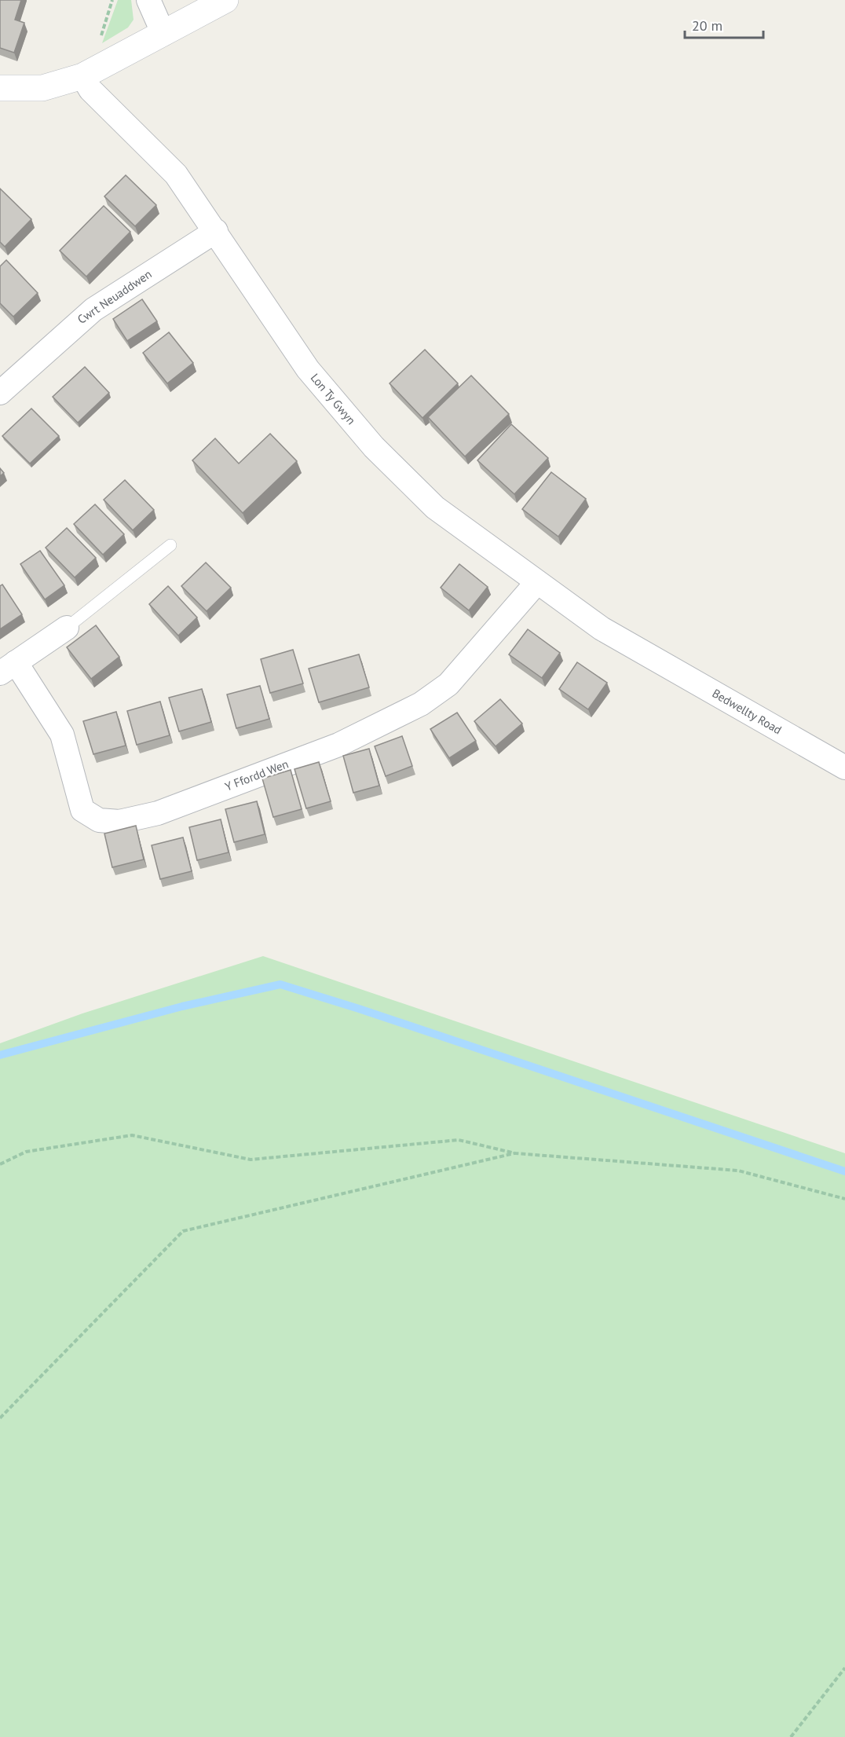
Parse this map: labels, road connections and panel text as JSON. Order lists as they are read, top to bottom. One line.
{"streets":{"street":["Cwrt Neuaddwen","Lon Ty Gwyn","Bedwellty Road","Y Ffordd Wen"]},"crossings":[["Cwrt Neuaddwen","Lon Ty Gwyn"],["Lon Ty Gwyn","Bedwellty Road"],["Lon Ty Gwyn","Y Ffordd Wen"]],"scale_bar":"20 m"}
